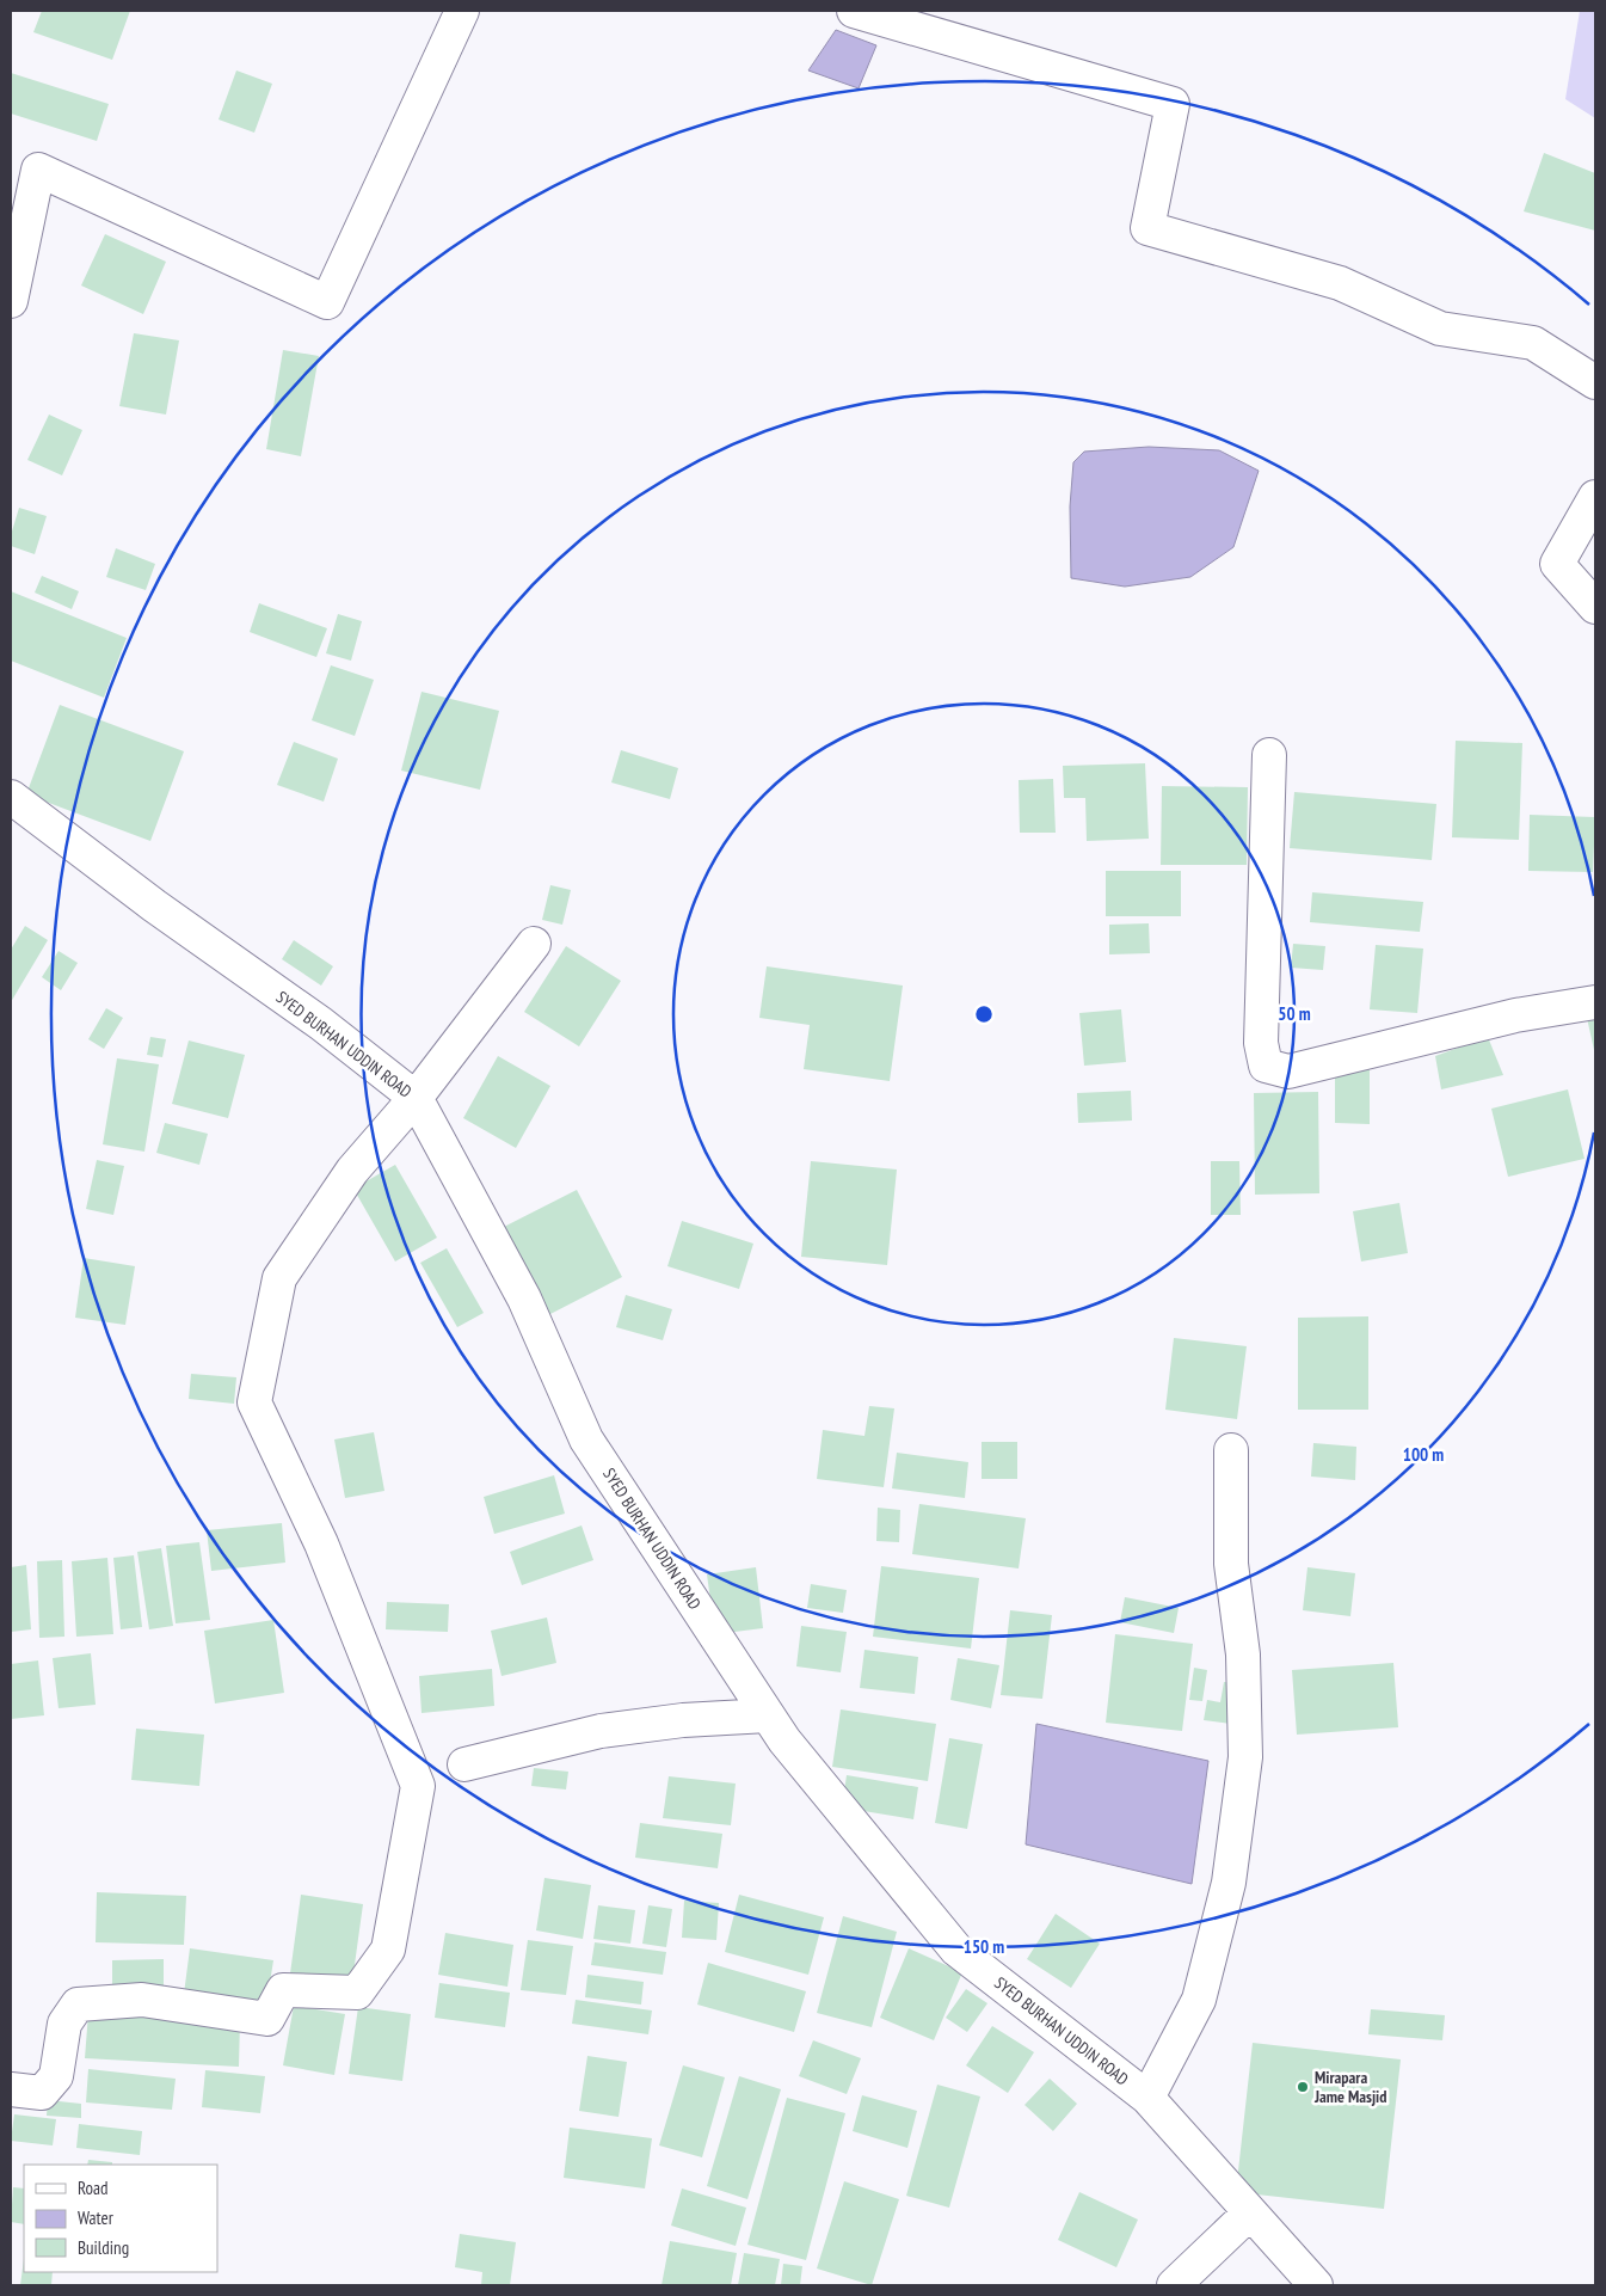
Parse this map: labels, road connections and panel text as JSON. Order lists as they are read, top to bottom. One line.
{"streets":{"street":["SYED BURHAN UDDIN ROAD"]},"places":["Mirapara Jame Masjid"],"legend":["Road","Water","Building"],"rings":["50 m","100 m","150 m"]}
